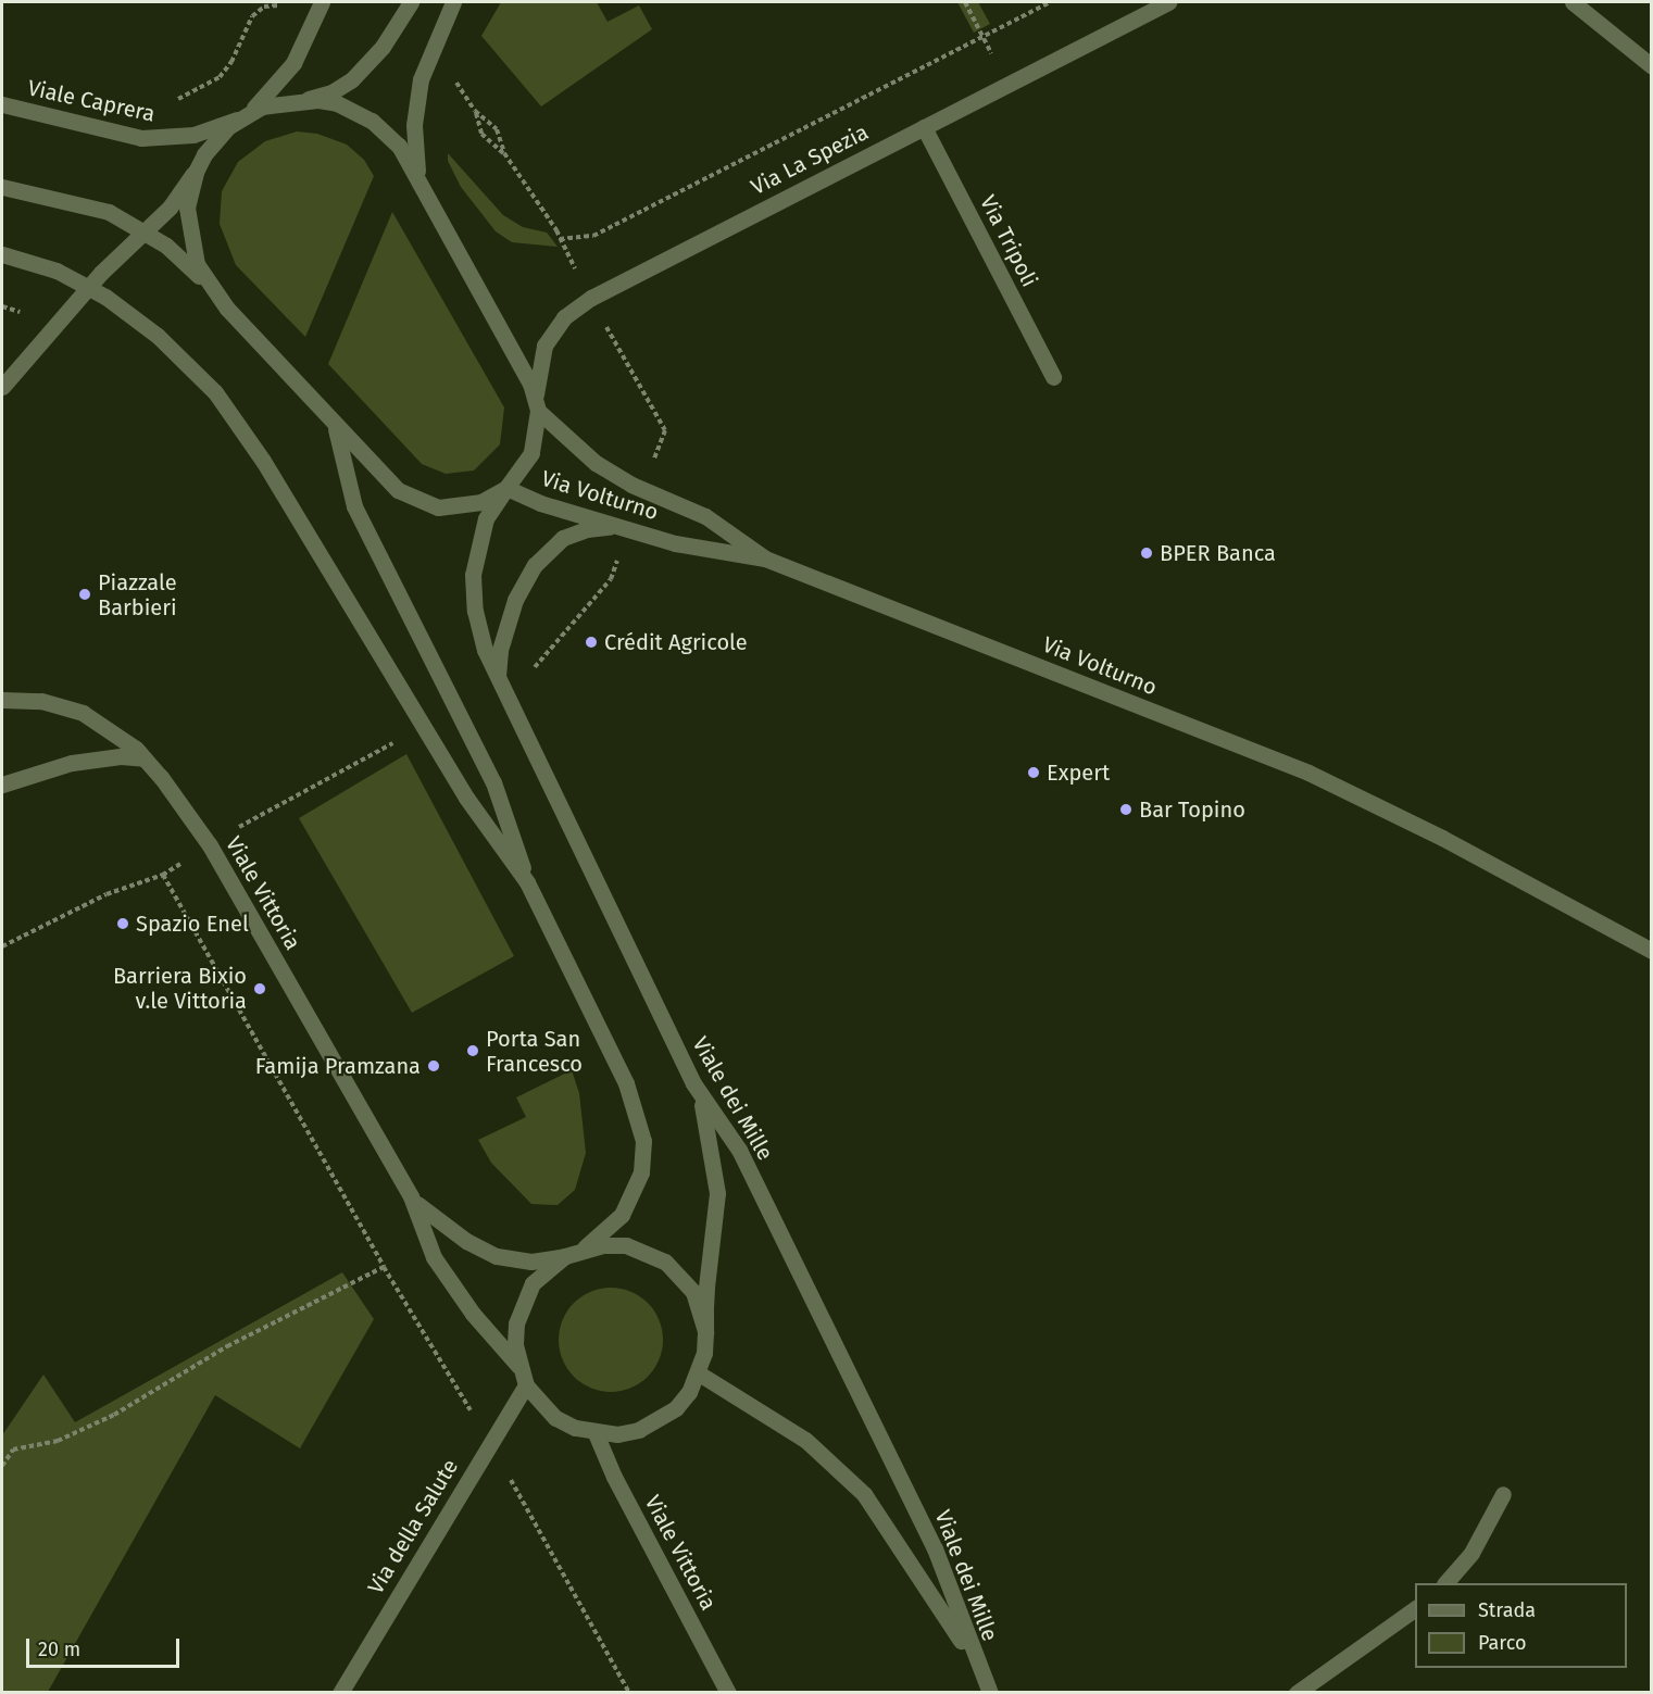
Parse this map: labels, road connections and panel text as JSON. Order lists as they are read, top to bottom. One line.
{"streets":{"main road":["Viale Caprera","Via La Spezia","Via Tripoli","Via Volturno","Viale Vittoria","Viale dei Mille","Via della Salute"]},"crossings":[["Via La Spezia","Via Tripoli"],["Via Volturno","Viale dei Mille"],["Viale Vittoria","Via della Salute"]],"places":["BPER Banca","Piazzale Barbieri","Crédit Agricole","Expert","Bar Topino","Spazio Enel","Barriera Bixio v.le Vittoria","Porta San Francesco","Famija Pramzana"],"legend":["Strada","Parco"],"scale_bar":"20 m"}
